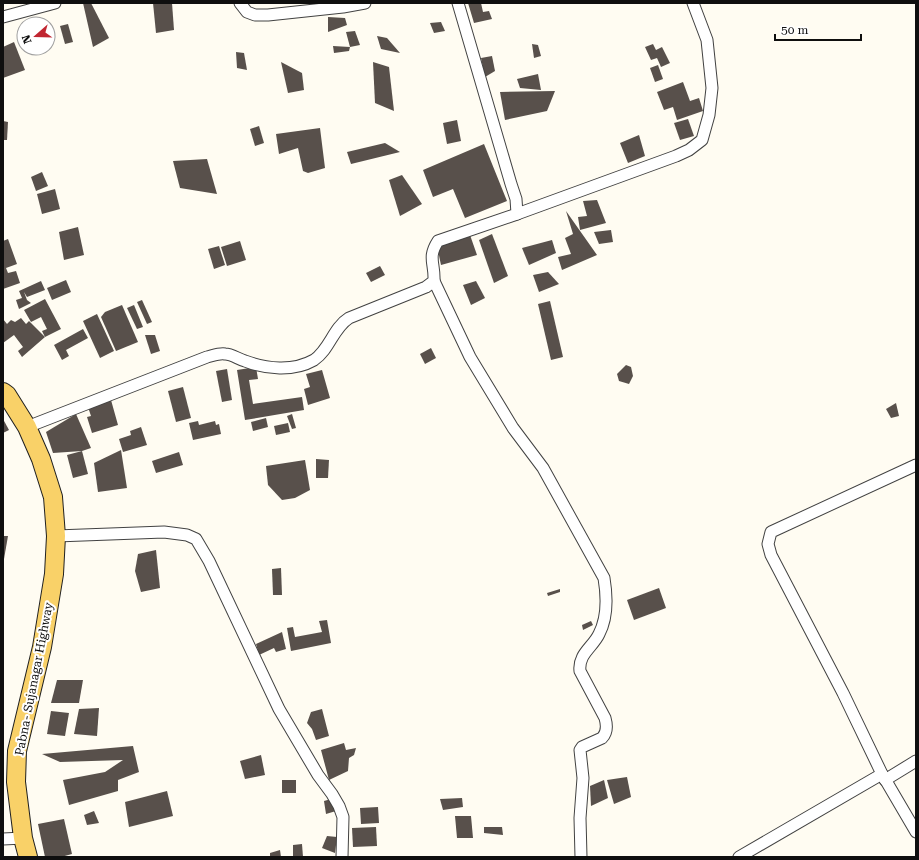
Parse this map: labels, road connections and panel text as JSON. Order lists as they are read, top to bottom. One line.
{"streets":{"main road":["Pabna- Sujanagar Highway"]},"scale_bar":"50 m","north":"left"}
